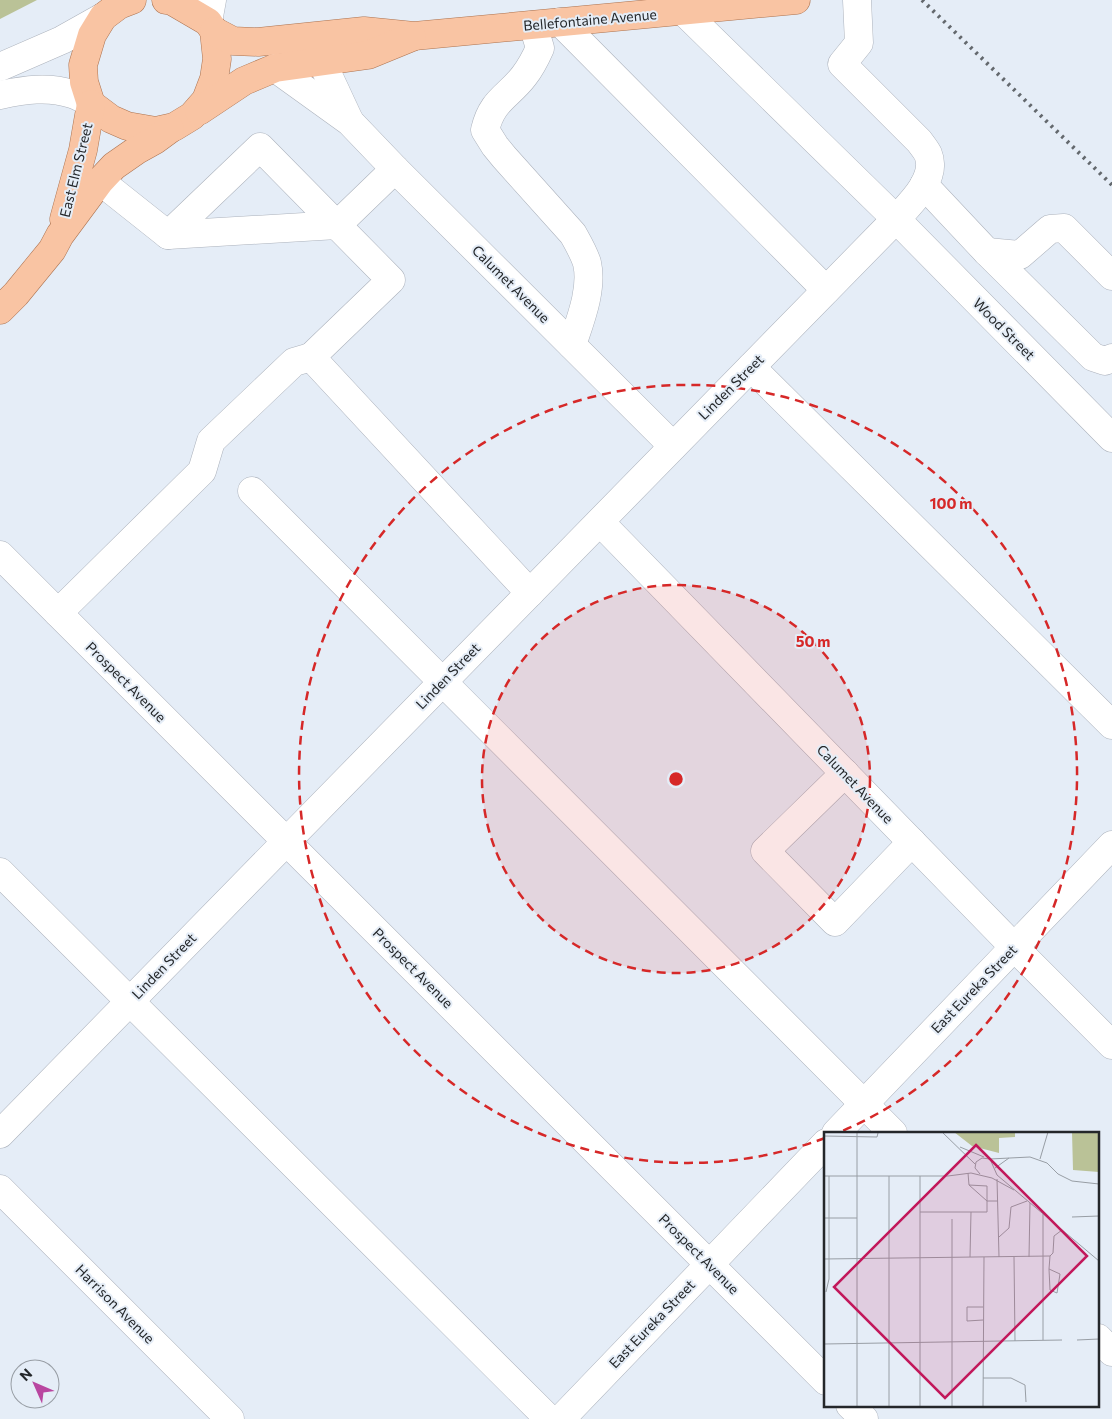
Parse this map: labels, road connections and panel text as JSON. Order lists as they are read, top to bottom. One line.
{"streets":{"main road":["Bellefontaine Avenue","East Elm Street"],"street":["Calumet Avenue","Wood Street","Linden Street","Prospect Avenue","East Eureka Street","Harrison Avenue"]},"crossings":[["Bellefontaine Avenue","East Elm Street"],["Bellefontaine Avenue","Calumet Avenue"],["Bellefontaine Avenue","Wood Street"],["Calumet Avenue","Linden Street"],["Calumet Avenue","East Eureka Street"],["Wood Street","Linden Street"],["Linden Street","Prospect Avenue"],["Prospect Avenue","East Eureka Street"]],"north":"top left","rings":["100 m","50 m"]}
